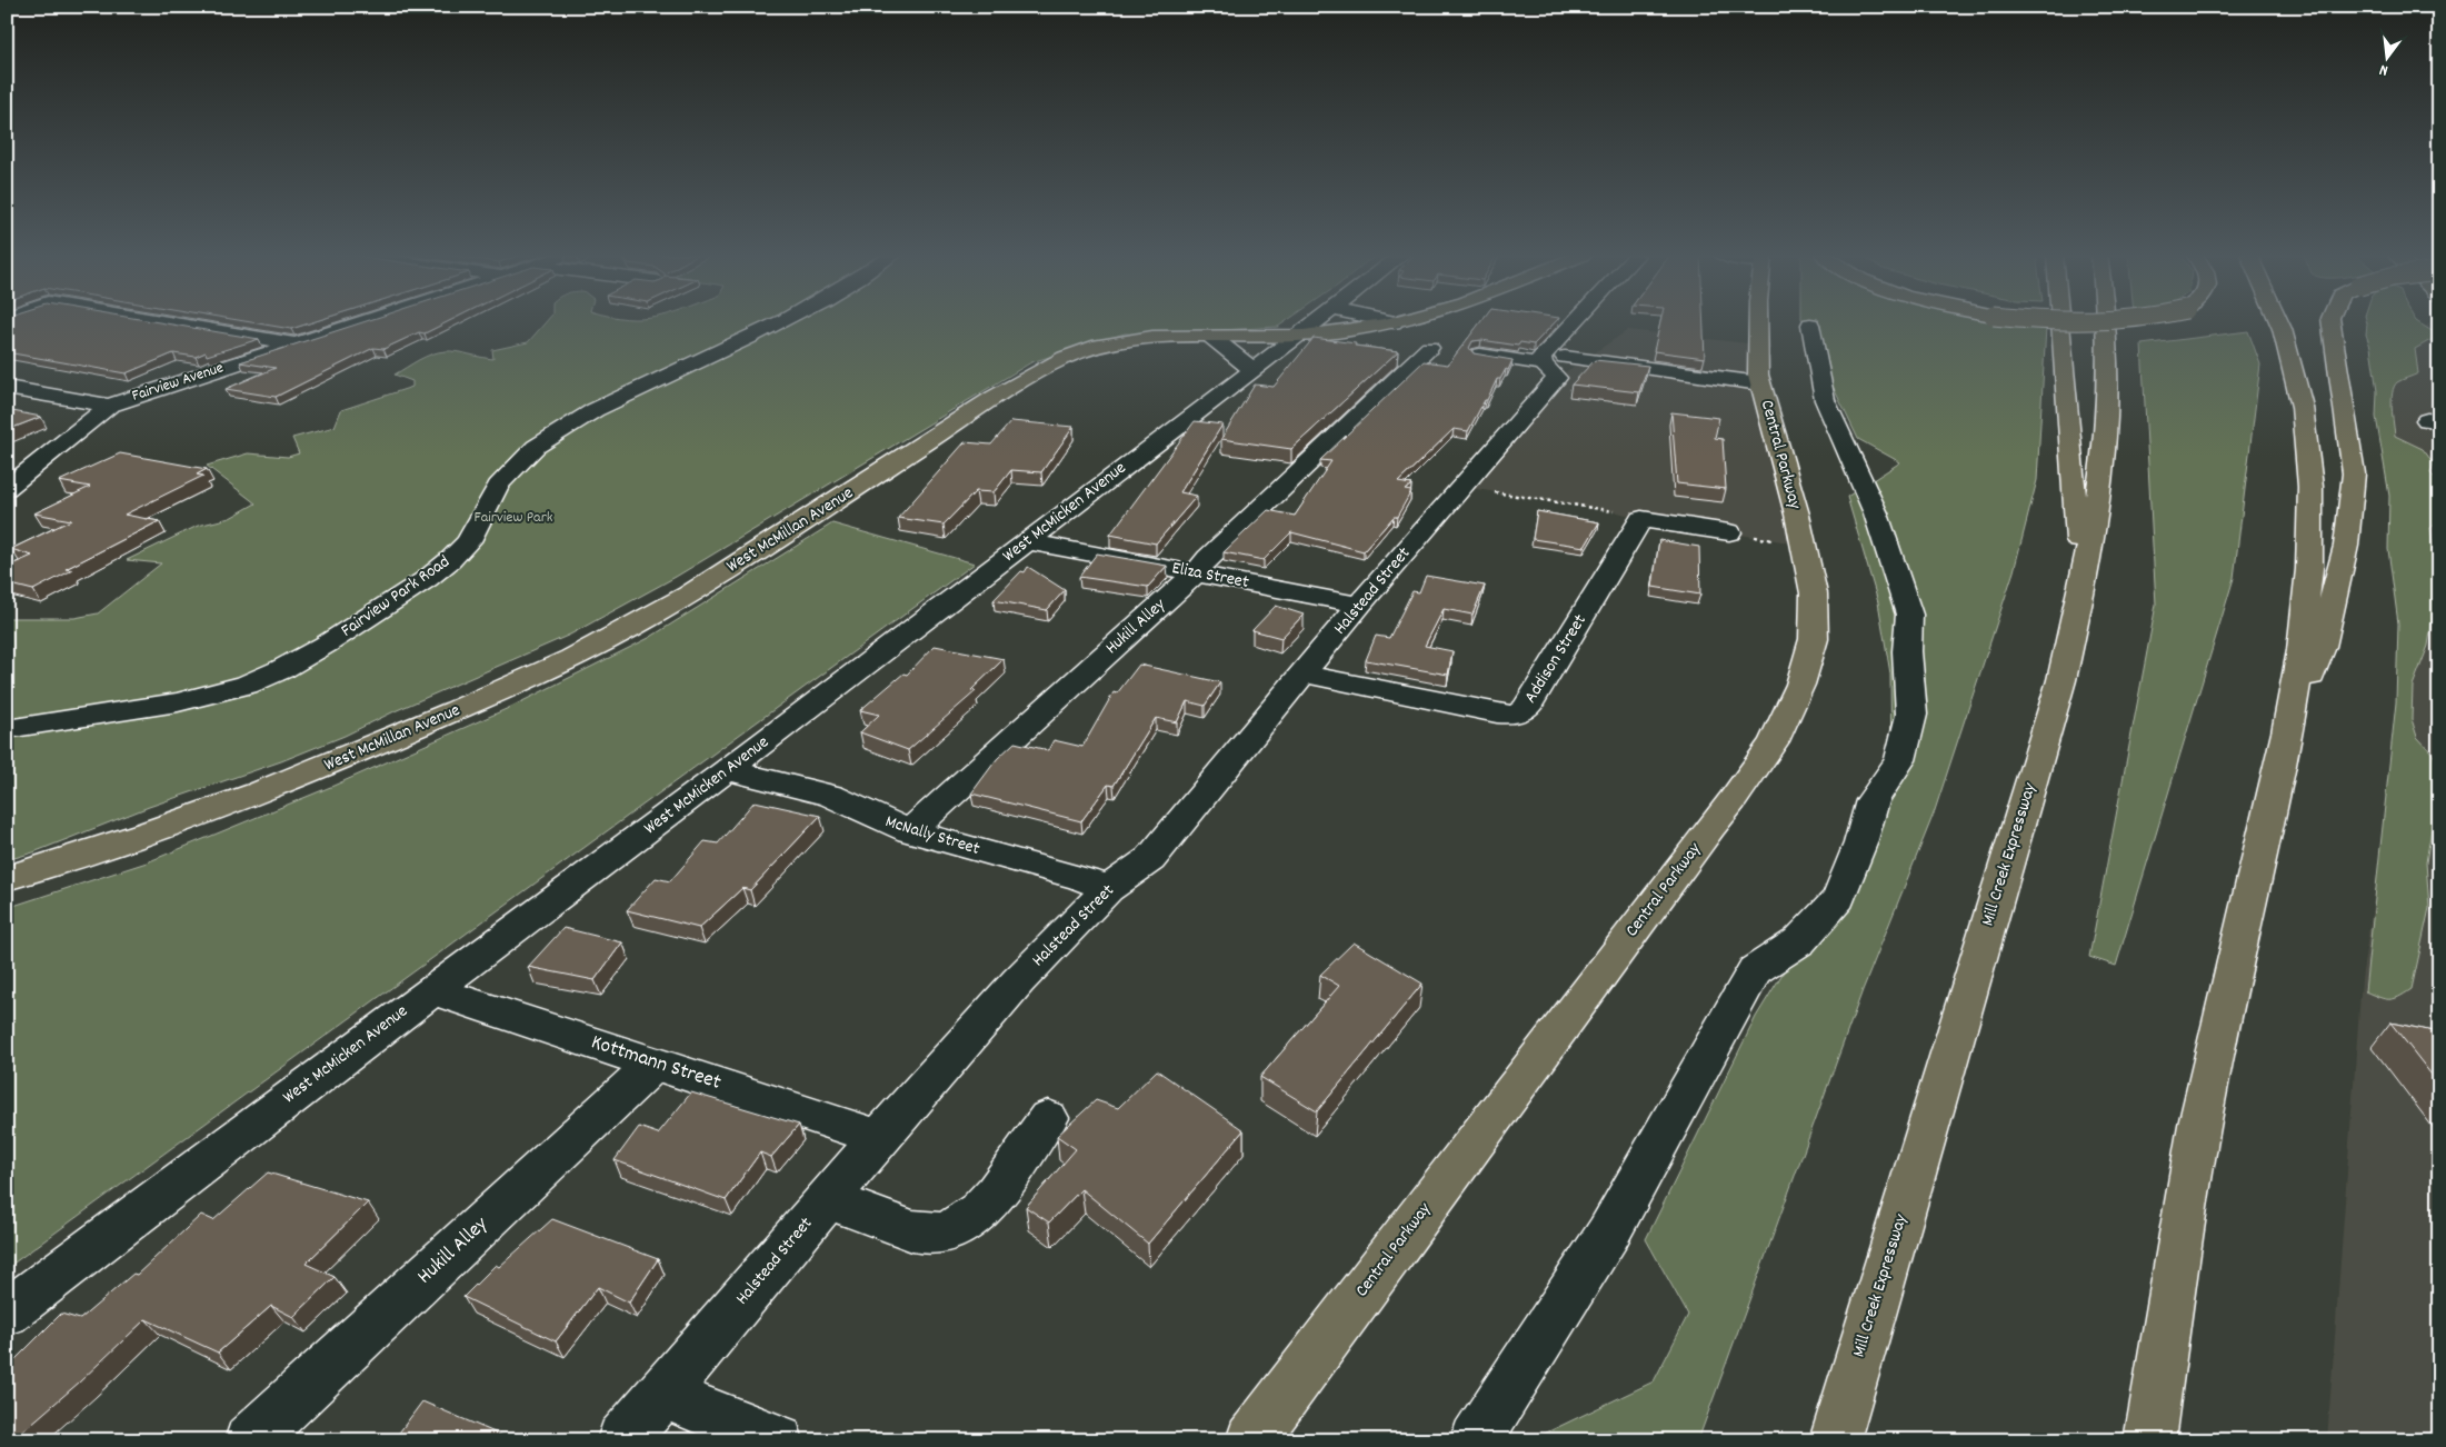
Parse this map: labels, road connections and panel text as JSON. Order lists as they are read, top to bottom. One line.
{"streets":{"main road":["Central Parkway","West McMillan Avenue","Mill Creek Expressway"],"street":["Fairview Avenue","West McMicken Avenue","Eliza Street","Halstead Street","Fairview Park Road","Hukill Alley","Addison Street","McNally Street","Kottmann Street"]},"crossings":[["West McMicken Avenue","West McMillan Avenue"],["West McMicken Avenue","Eliza Street"],["West McMicken Avenue","McNally Street"],["West McMicken Avenue","Kottmann Street"],["Eliza Street","Halstead Street"],["Eliza Street","Hukill Alley"],["Halstead Street","Addison Street"],["Halstead Street","McNally Street"],["Halstead Street","Kottmann Street"],["Hukill Alley","McNally Street"],["Hukill Alley","Kottmann Street"]],"parks":["Fairview Park"],"north":"bottom"}
